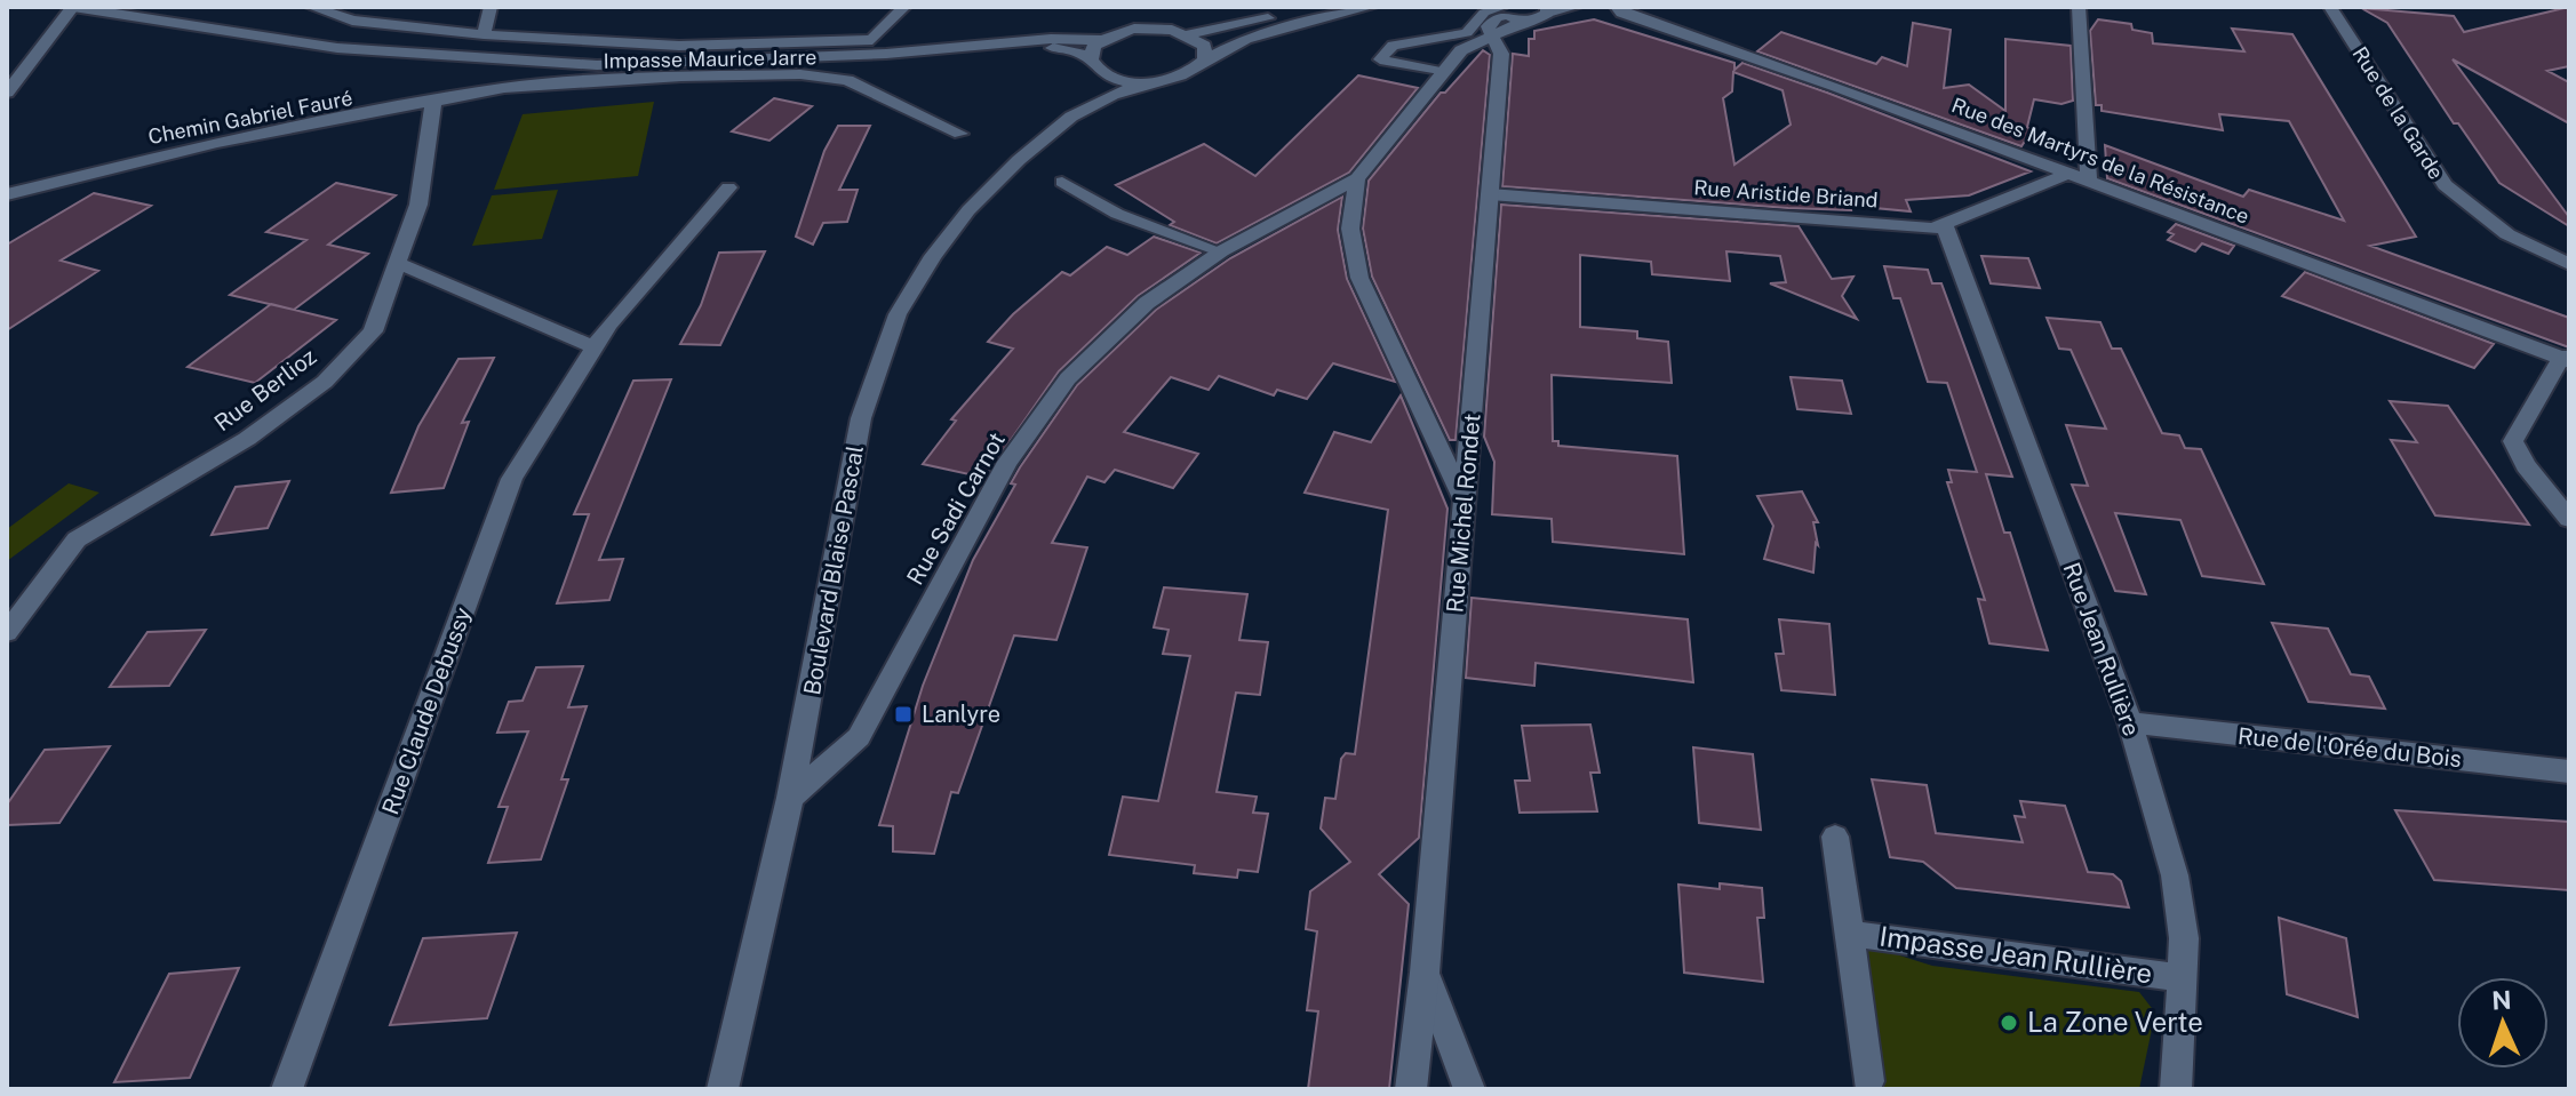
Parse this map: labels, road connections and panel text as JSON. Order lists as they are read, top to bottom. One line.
{"streets":{"street":["Impasse Maurice Jarre","Rue de la Garde","Chemin Gabriel Fauré","Rue des Martyrs de la Résistance","Rue Aristide Briand","Rue Berlioz","Rue Sadi Carnot","Rue Michel Rondet","Boulevard Blaise Pascal","Rue Jean Rullière","Rue Claude Debussy","Rue de l'Orée du Bois","Impasse Jean Rullière"]},"crossings":[["Impasse Maurice Jarre","Chemin Gabriel Fauré"],["Chemin Gabriel Fauré","Rue Berlioz"],["Rue des Martyrs de la Résistance","Rue Aristide Briand"],["Rue Aristide Briand","Rue Michel Rondet"],["Rue Aristide Briand","Rue Jean Rullière"],["Rue Sadi Carnot","Rue Michel Rondet"],["Rue Sadi Carnot","Boulevard Blaise Pascal"],["Rue Jean Rullière","Rue de l'Orée du Bois"],["Rue Jean Rullière","Impasse Jean Rullière"]],"places":{"transit":["Lanlyre"],"other":["La Zone Verte"]},"north":"top"}
